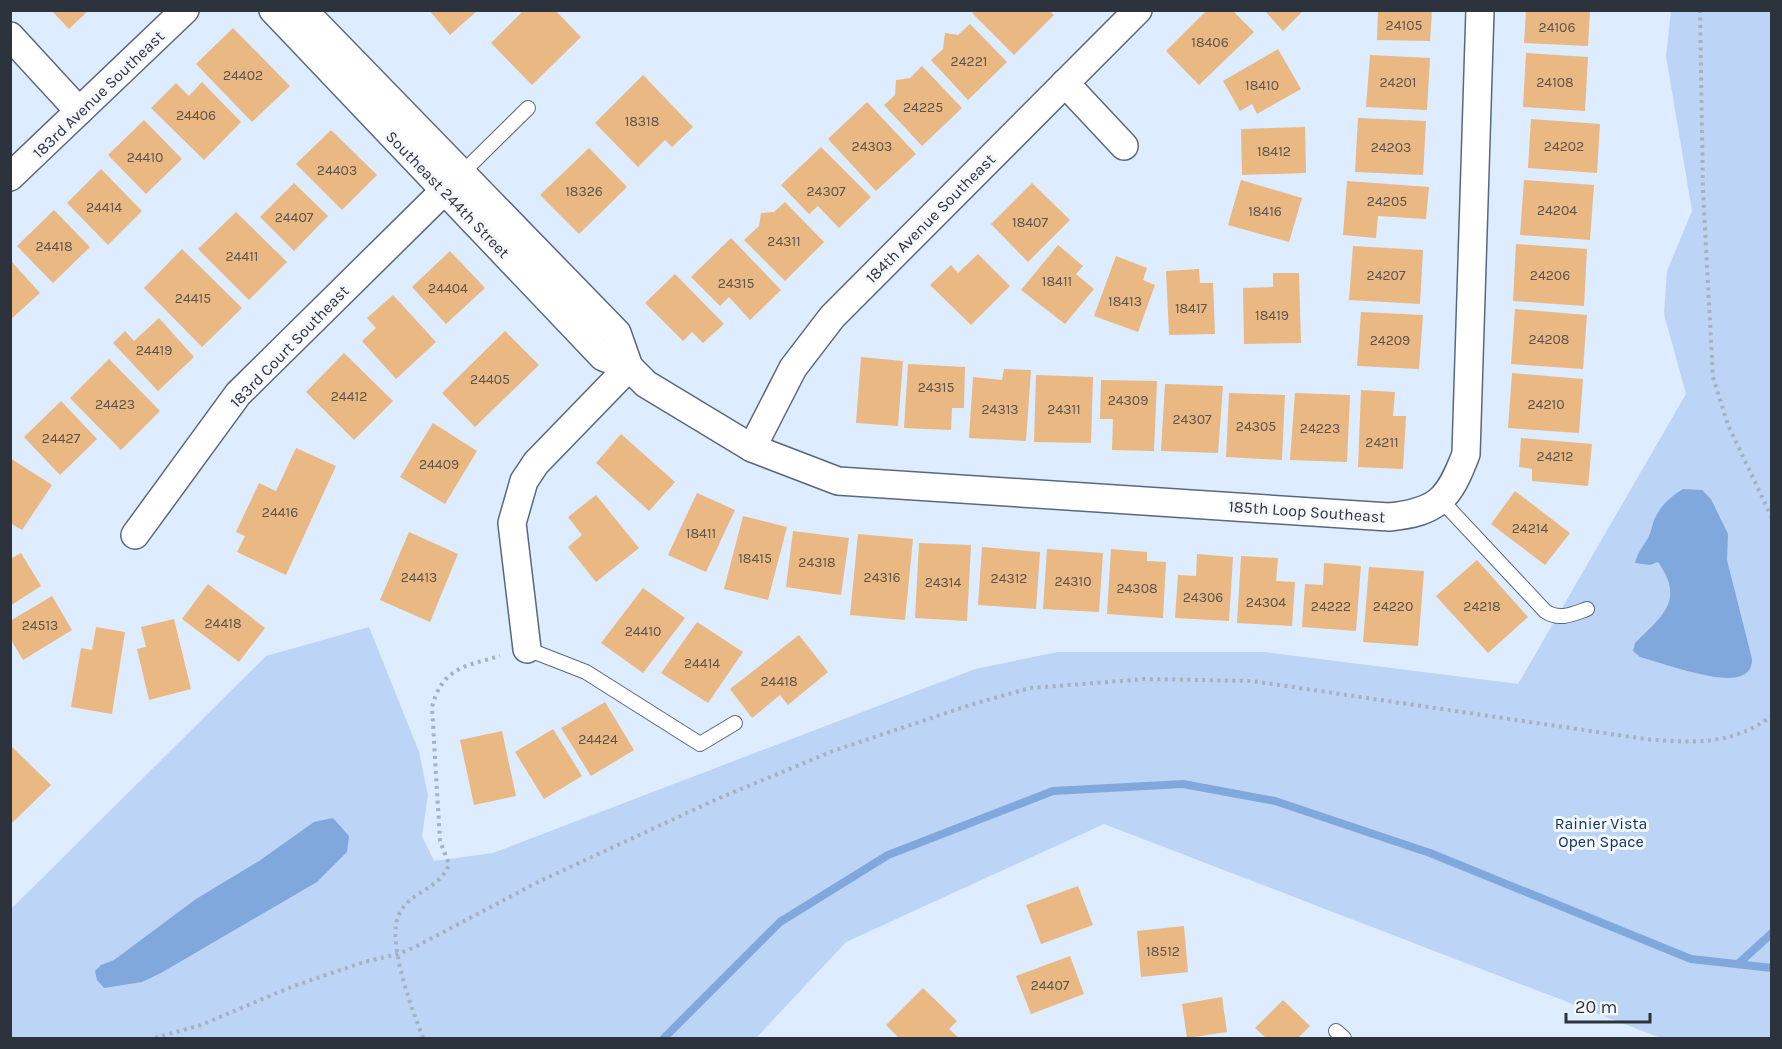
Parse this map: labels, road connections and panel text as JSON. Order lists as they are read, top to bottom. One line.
{"streets":{"street":["183rd Avenue Southeast","Southeast 244th Street","184th Avenue Southeast","183rd Court Southeast","185th Loop Southeast"]},"crossings":[["Southeast 244th Street","184th Avenue Southeast"],["Southeast 244th Street","183rd Court Southeast"],["Southeast 244th Street","185th Loop Southeast"],["184th Avenue Southeast","185th Loop Southeast"]],"parks":["Rainier Vista Open Space"],"house_numbers":["24105","24106","18406","24221","24402","24201","24108","18410","24225","24406","18318","24303","24202","24203","18412","24410","24403","18326","24307","24205","24414","24204","18416","24407","18407","24311","24418","24411","24207","24206","18411","24315","24404","24415","18413","18417","18419","24208","24209","24419","24405","24315","24412","24309","24423","24210","24313","24311","24307","24305","24223","24427","24211","24212","24409","24416","24214","18411","18415","24318","24413","24316","24312","24310","24314","24308","24306","24304","24222","24220","24218","24418","24513","24410","24414","24418","24424","18512","24407"],"scale_bar":"20 m"}
